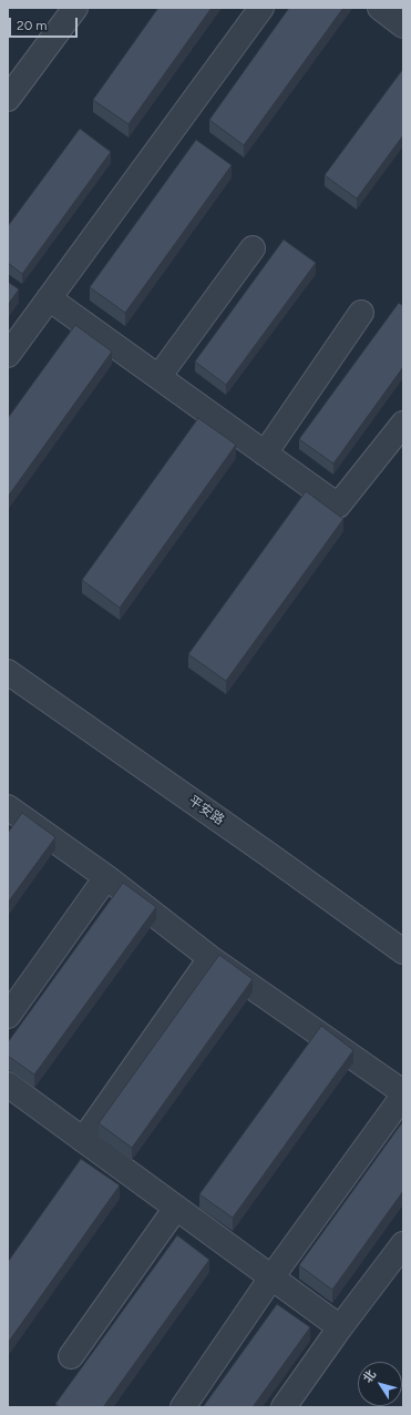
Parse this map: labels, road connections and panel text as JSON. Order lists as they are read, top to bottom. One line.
{"streets":{"street":["平安路"]},"scale_bar":"20 m","north":"top left"}
